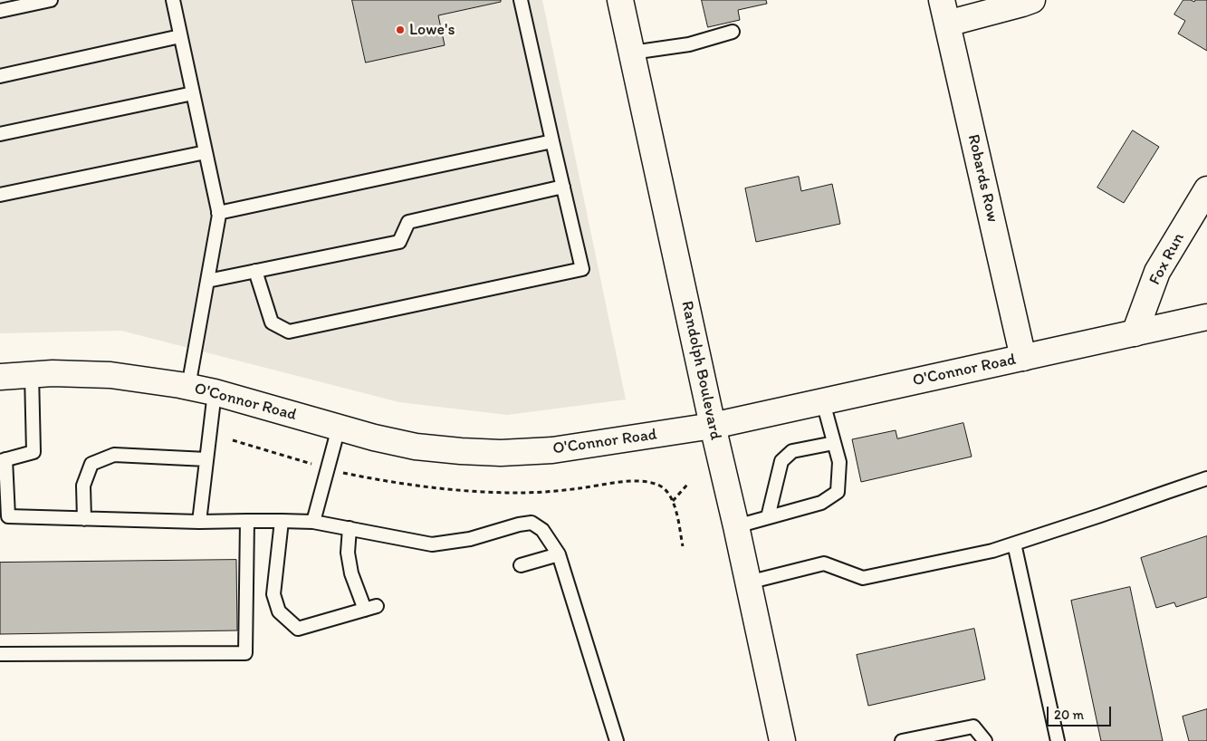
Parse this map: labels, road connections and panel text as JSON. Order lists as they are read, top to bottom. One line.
{"streets":{"main road":["Robards Row","Fox Run","Randolph Boulevard","O'Connor Road"]},"crossings":[["Robards Row","O'Connor Road"],["Fox Run","O'Connor Road"],["Randolph Boulevard","O'Connor Road"]],"places":["Lowe's"],"scale_bar":"20 m"}
